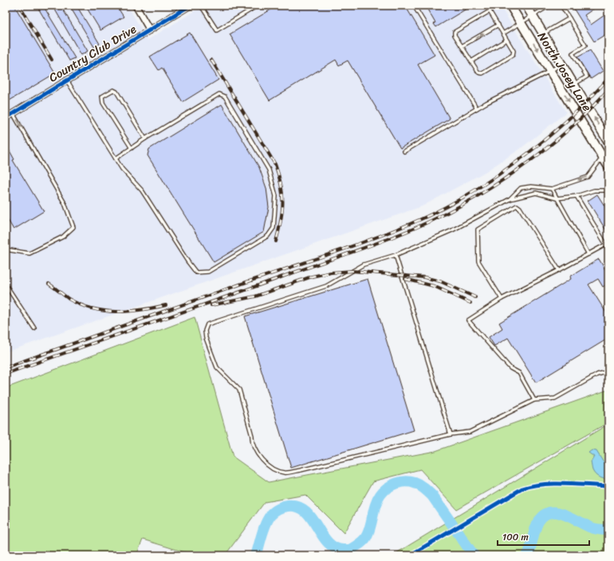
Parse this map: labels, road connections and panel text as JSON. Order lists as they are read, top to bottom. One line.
{"streets":{"main road":["North Josey Lane"],"street":["Country Club Drive"]},"scale_bar":"100 m"}
